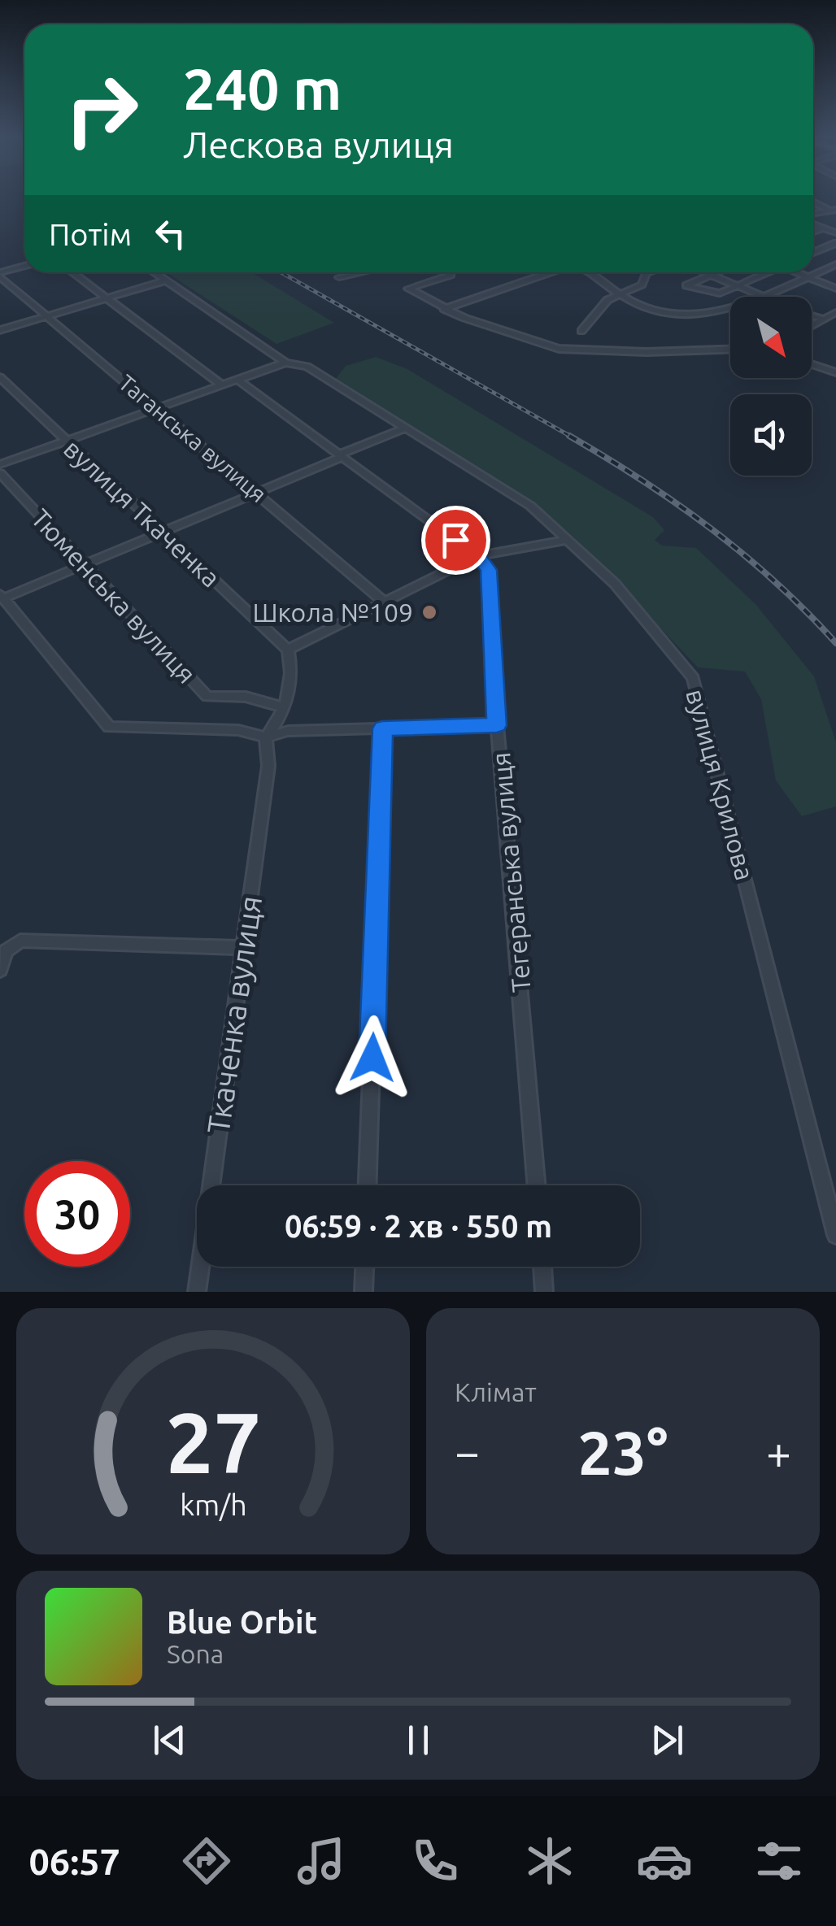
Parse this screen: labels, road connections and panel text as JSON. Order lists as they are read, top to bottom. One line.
{"streets":{"street":["Таганська вулиця","вулиця Ткаченка","Тюменська вулиця","вулиця Крилова","Тегеранська вулиця","Ткаченка вулиця"]},"places":["Школа №109"],"north":"bottom right","page":{"turn":["240 m","Лескова вулиця"],"then":"Потім","limit":"30","trip":"06:59 · 2 хв · 550 m","tile":"Клімат","heat":["−","23°","+"],"song":["Blue Orbit","Sona"],"tabs":"06:57","gauge":["27","km/h"]}}
